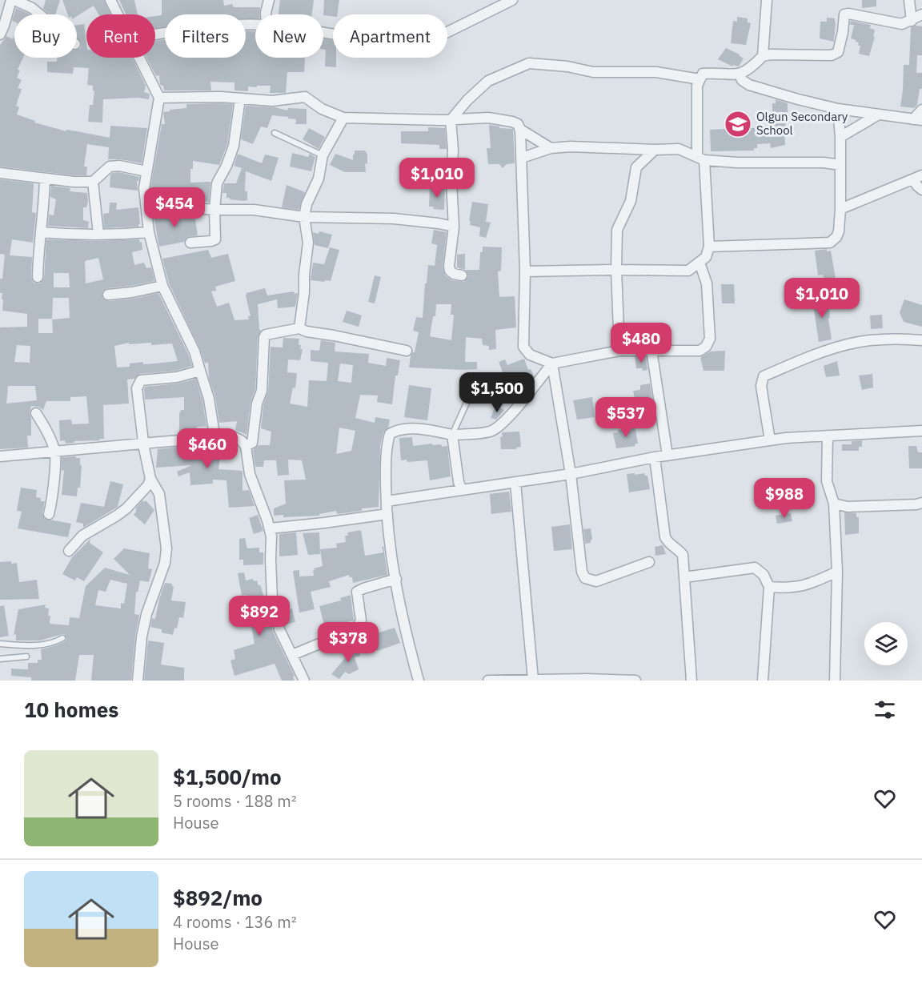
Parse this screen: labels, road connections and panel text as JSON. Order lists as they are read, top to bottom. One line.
{"places":{"school or university":["Olgun Secondary School"]},"page":{"chip":["Buy","Rent","Filters","New","Apartment"],"price":["$1,010","$454","$1,010","$480","$1,500","$537","$460","$988","$892","$378"],"heading":"10 homes","list":[{"name":"$1,500/mo","note":"5 rooms · 188 m² · House"},{"name":"$892/mo","note":"4 rooms · 136 m² · House"}]}}
